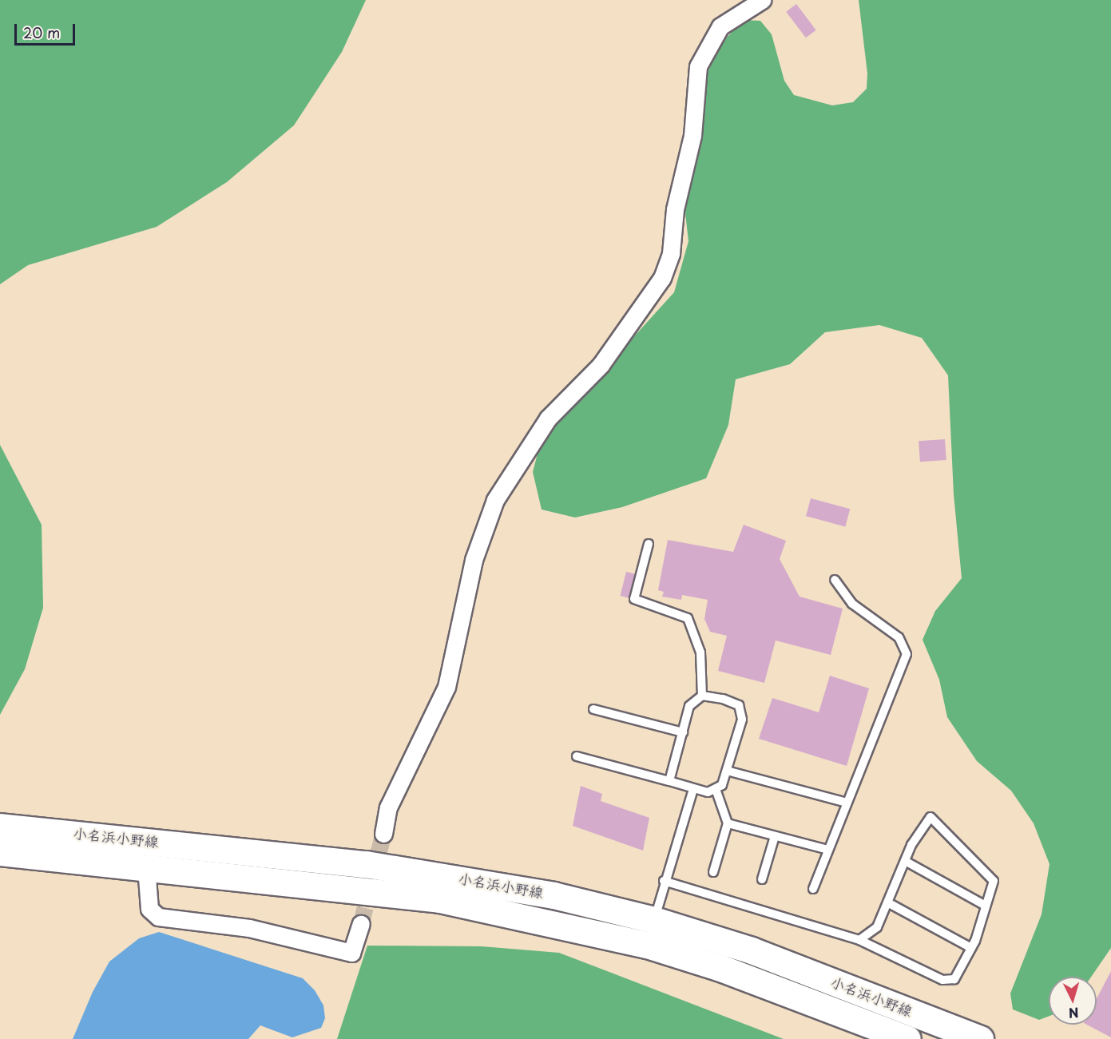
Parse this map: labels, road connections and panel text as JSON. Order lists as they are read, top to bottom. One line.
{"streets":{"main road":["小名浜小野線"]},"scale_bar":"20 m","north":"bottom"}
